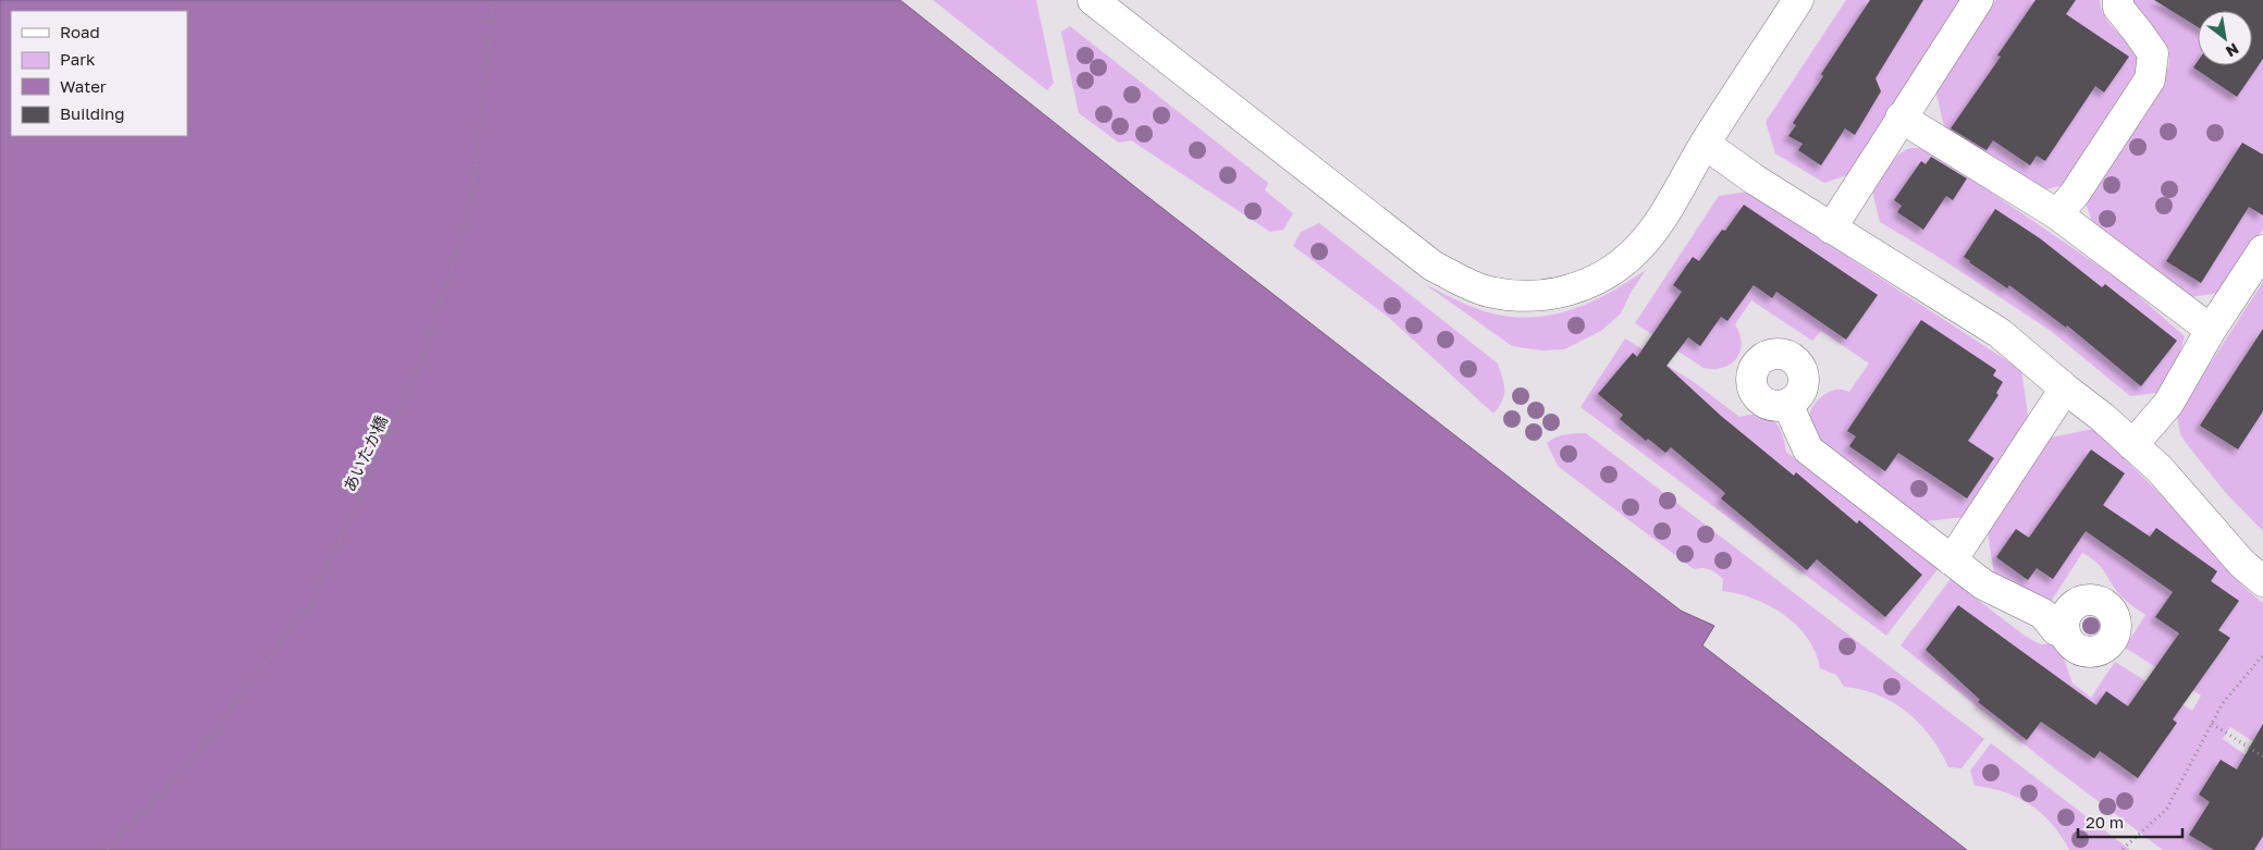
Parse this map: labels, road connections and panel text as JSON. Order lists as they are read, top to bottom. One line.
{"streets":{"path":["あいたか橋"]},"legend":["Road","Park","Water","Building"],"scale_bar":"20 m","north":"bottom right"}
